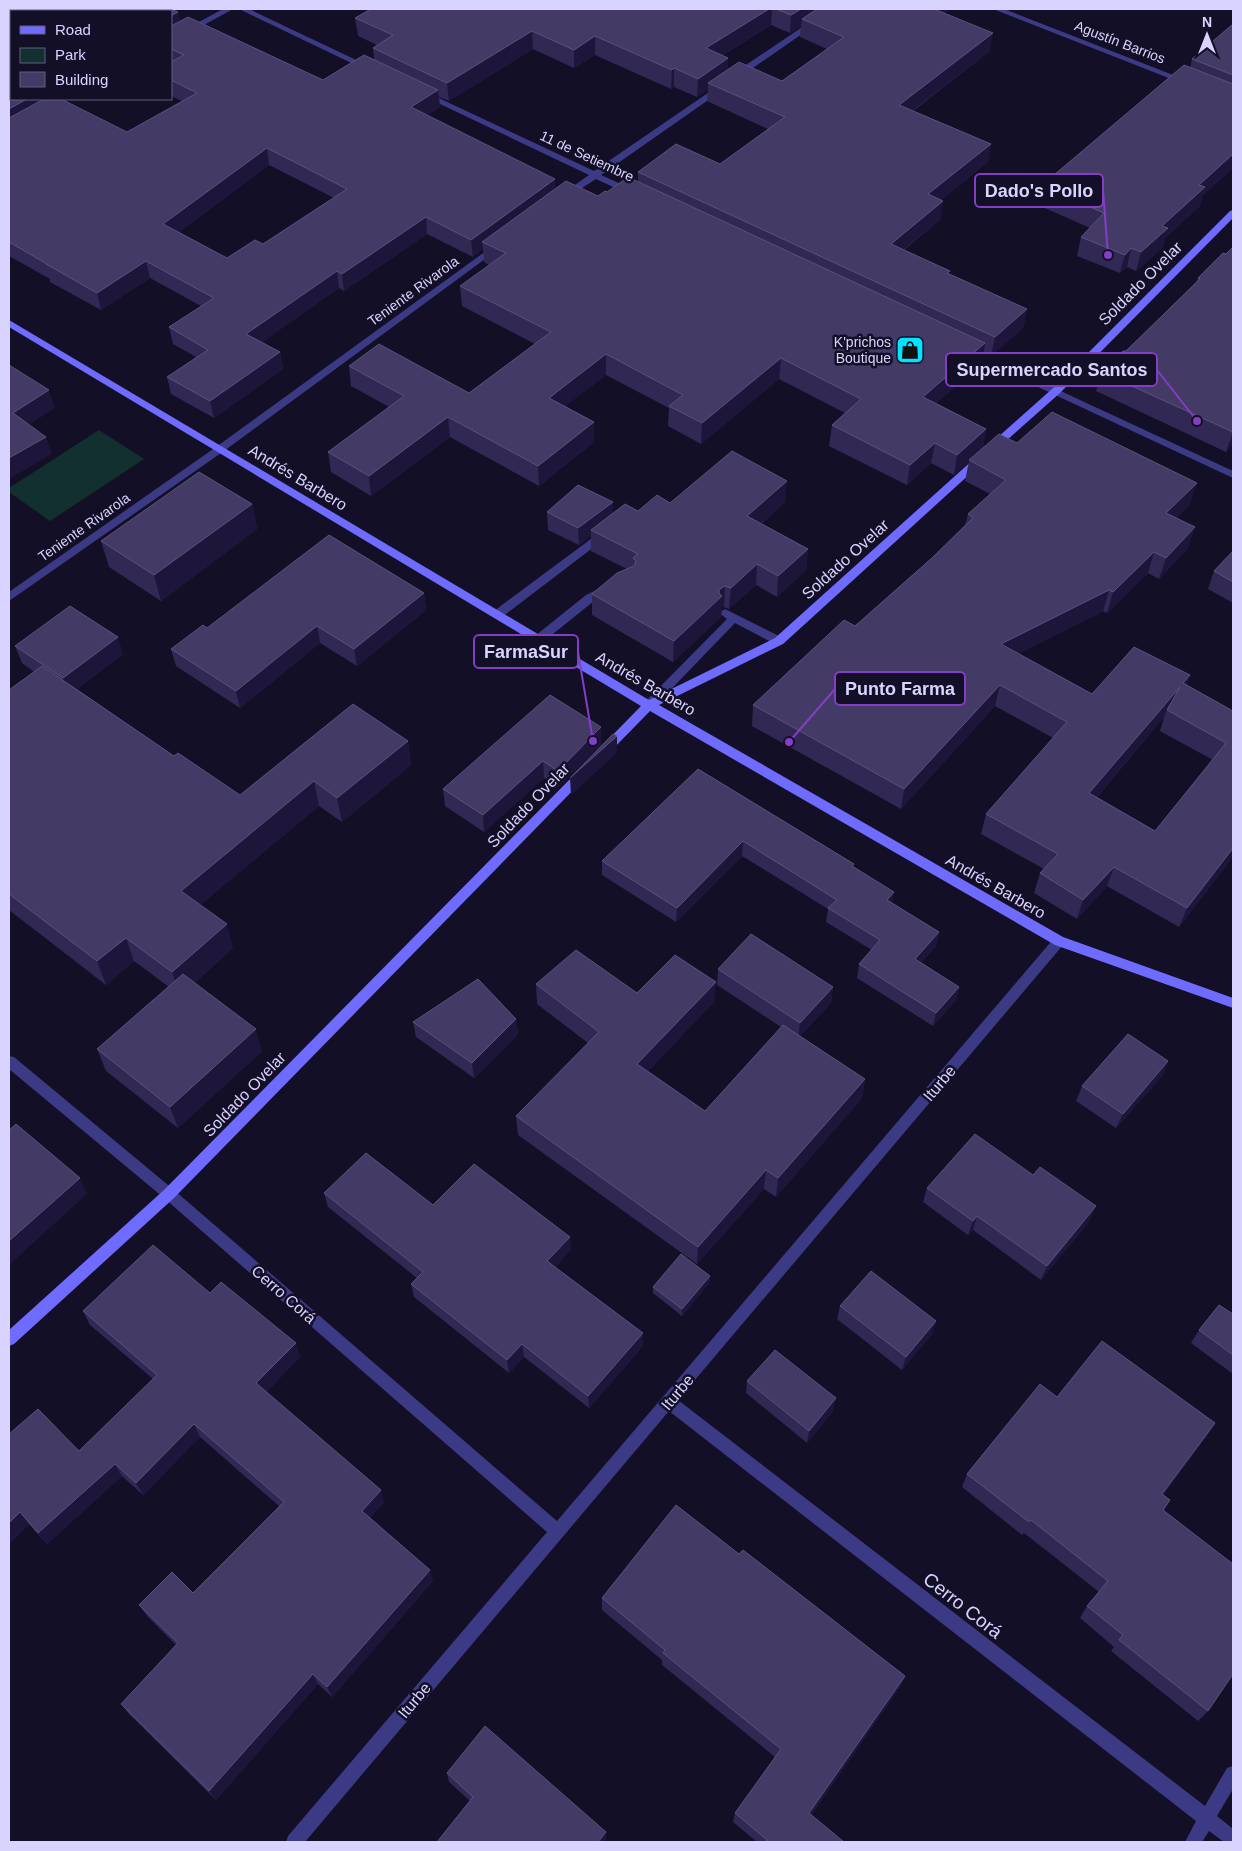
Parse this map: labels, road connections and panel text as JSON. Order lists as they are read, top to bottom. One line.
{"streets":{"main road":["Soldado Ovelar","Andrés Barbero"],"street":["Agustín Barrios","11 de Setiembre","Teniente Rivarola","Iturbe","Cerro Corá"]},"crossings":[["Soldado Ovelar","Andrés Barbero"],["Soldado Ovelar","Cerro Corá"],["Teniente Rivarola","Andrés Barbero"],["Andrés Barbero","Iturbe"],["Iturbe","Cerro Corá"]],"places":{"other":["Dado's Pollo","Supermercado Santos","FarmaSur","Punto Farma"],"shop":["K'prichos Boutique"]},"legend":["Road","Park","Building"],"north":"top"}
